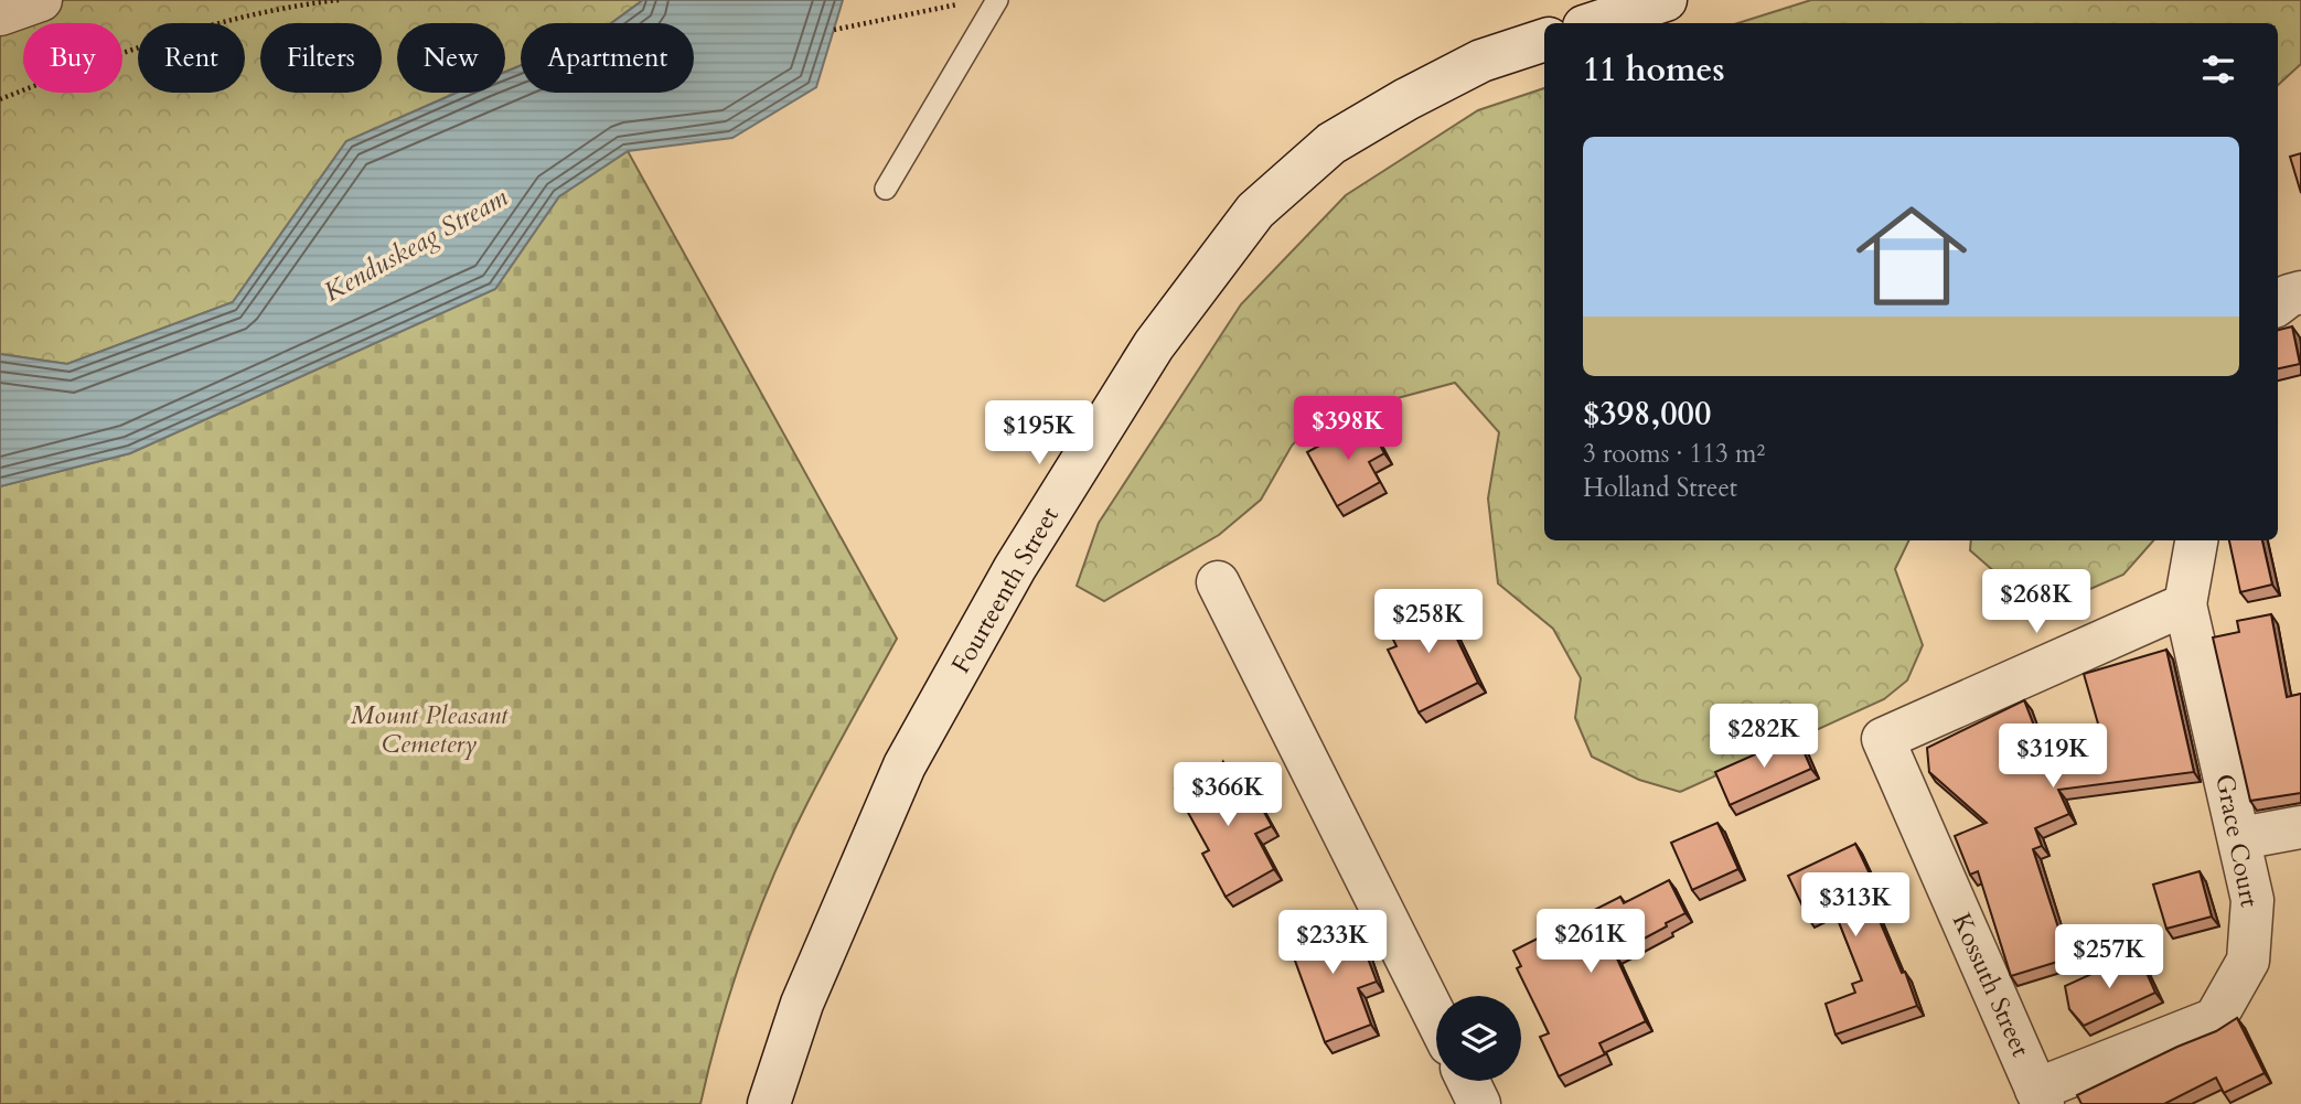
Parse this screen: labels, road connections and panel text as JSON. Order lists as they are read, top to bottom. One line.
{"streets":{"street":["Fourteenth Street","Grace Court","Kossuth Street"]},"crossings":[["Grace Court","Kossuth Street"]],"water":["Kenduskeag Stream"],"parks":["Mount Pleasant Cemetery"],"page":{"chip":["Buy","Rent","Filters","New","Apartment"],"heading":"11 homes","list":[{"name":"$398,000","note":"3 rooms · 113 m² · Holland Street"}],"price":["$398K","$195K","$268K","$258K","$282K","$319K","$366K","$313K","$261K","$233K","$257K"]}}
